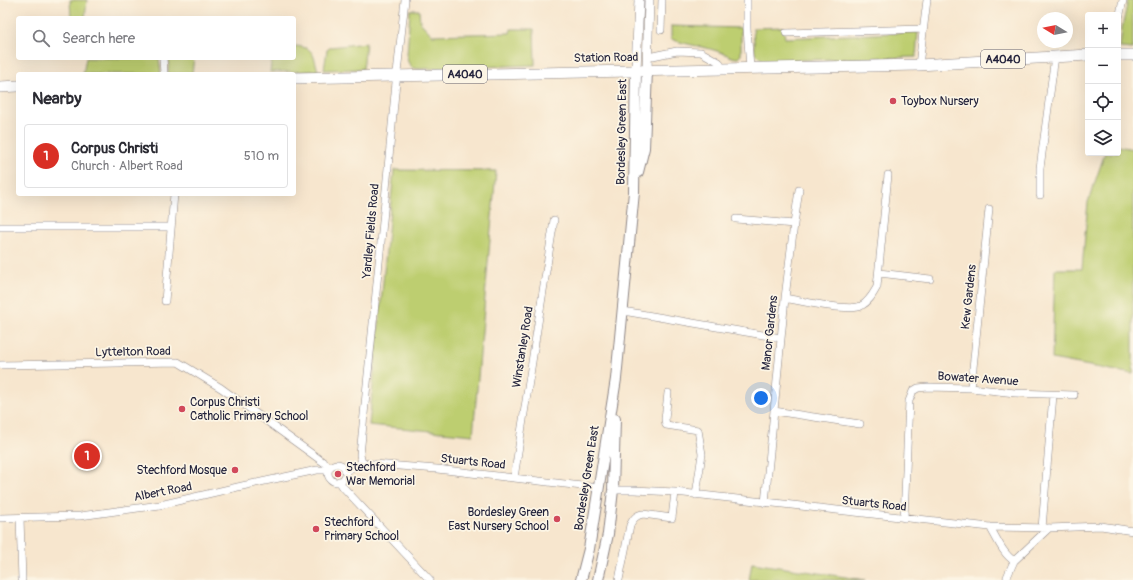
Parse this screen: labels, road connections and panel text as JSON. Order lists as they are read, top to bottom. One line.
{"streets":{"main road":["Station Road","A4040","Bordesley Green East"],"street":["Yardley Fields Road","Kew Gardens","Manor Gardens","Winstanley Road","Lyttelton Road","Bowater Avenue","Stuarts Road","Albert Road"]},"crossings":[["Station Road","A4040"],["Station Road","Bordesley Green East"],["Station Road","Yardley Fields Road"],["Bordesley Green East","Stuarts Road"],["Yardley Fields Road","Stuarts Road"],["Kew Gardens","Bowater Avenue"],["Manor Gardens","Stuarts Road"],["Winstanley Road","Stuarts Road"],["Lyttelton Road","Stuarts Road"],["Lyttelton Road","Albert Road"],["Bowater Avenue","Stuarts Road"],["Stuarts Road","Albert Road"]],"places":["Toybox Nursery","Corpus Christi Catholic Primary School","Stechford Mosque","Stechford War Memorial","Bordesley Green East Nursery School","Stechford Primary School"],"north":"left","page":{"map_buttons":["+","−"],"search":"Search here","heading":"Nearby","list":[{"mark":"1","name":"Corpus Christi","note":"Church · Albert Road","value":"510 m"}],"pins":"1"}}
